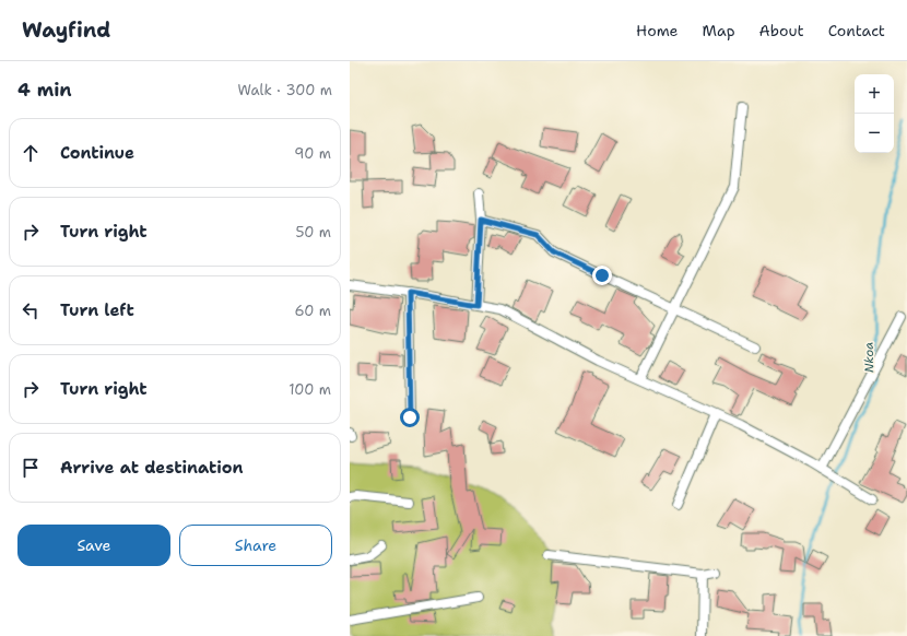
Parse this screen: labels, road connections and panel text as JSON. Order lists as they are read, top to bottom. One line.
{"water":["Nkoa"],"page":{"header":"Wayfind","nav":["Home","Map","About","Contact"],"heading":["4 min","Walk · 300 m"],"map_buttons":["+","−"],"list":[["Continue","90 m"],["Turn right","50 m"],["Turn left","60 m"],["Turn right","100 m"],"Arrive at destination"],"buttons":["Save","Share"]}}
